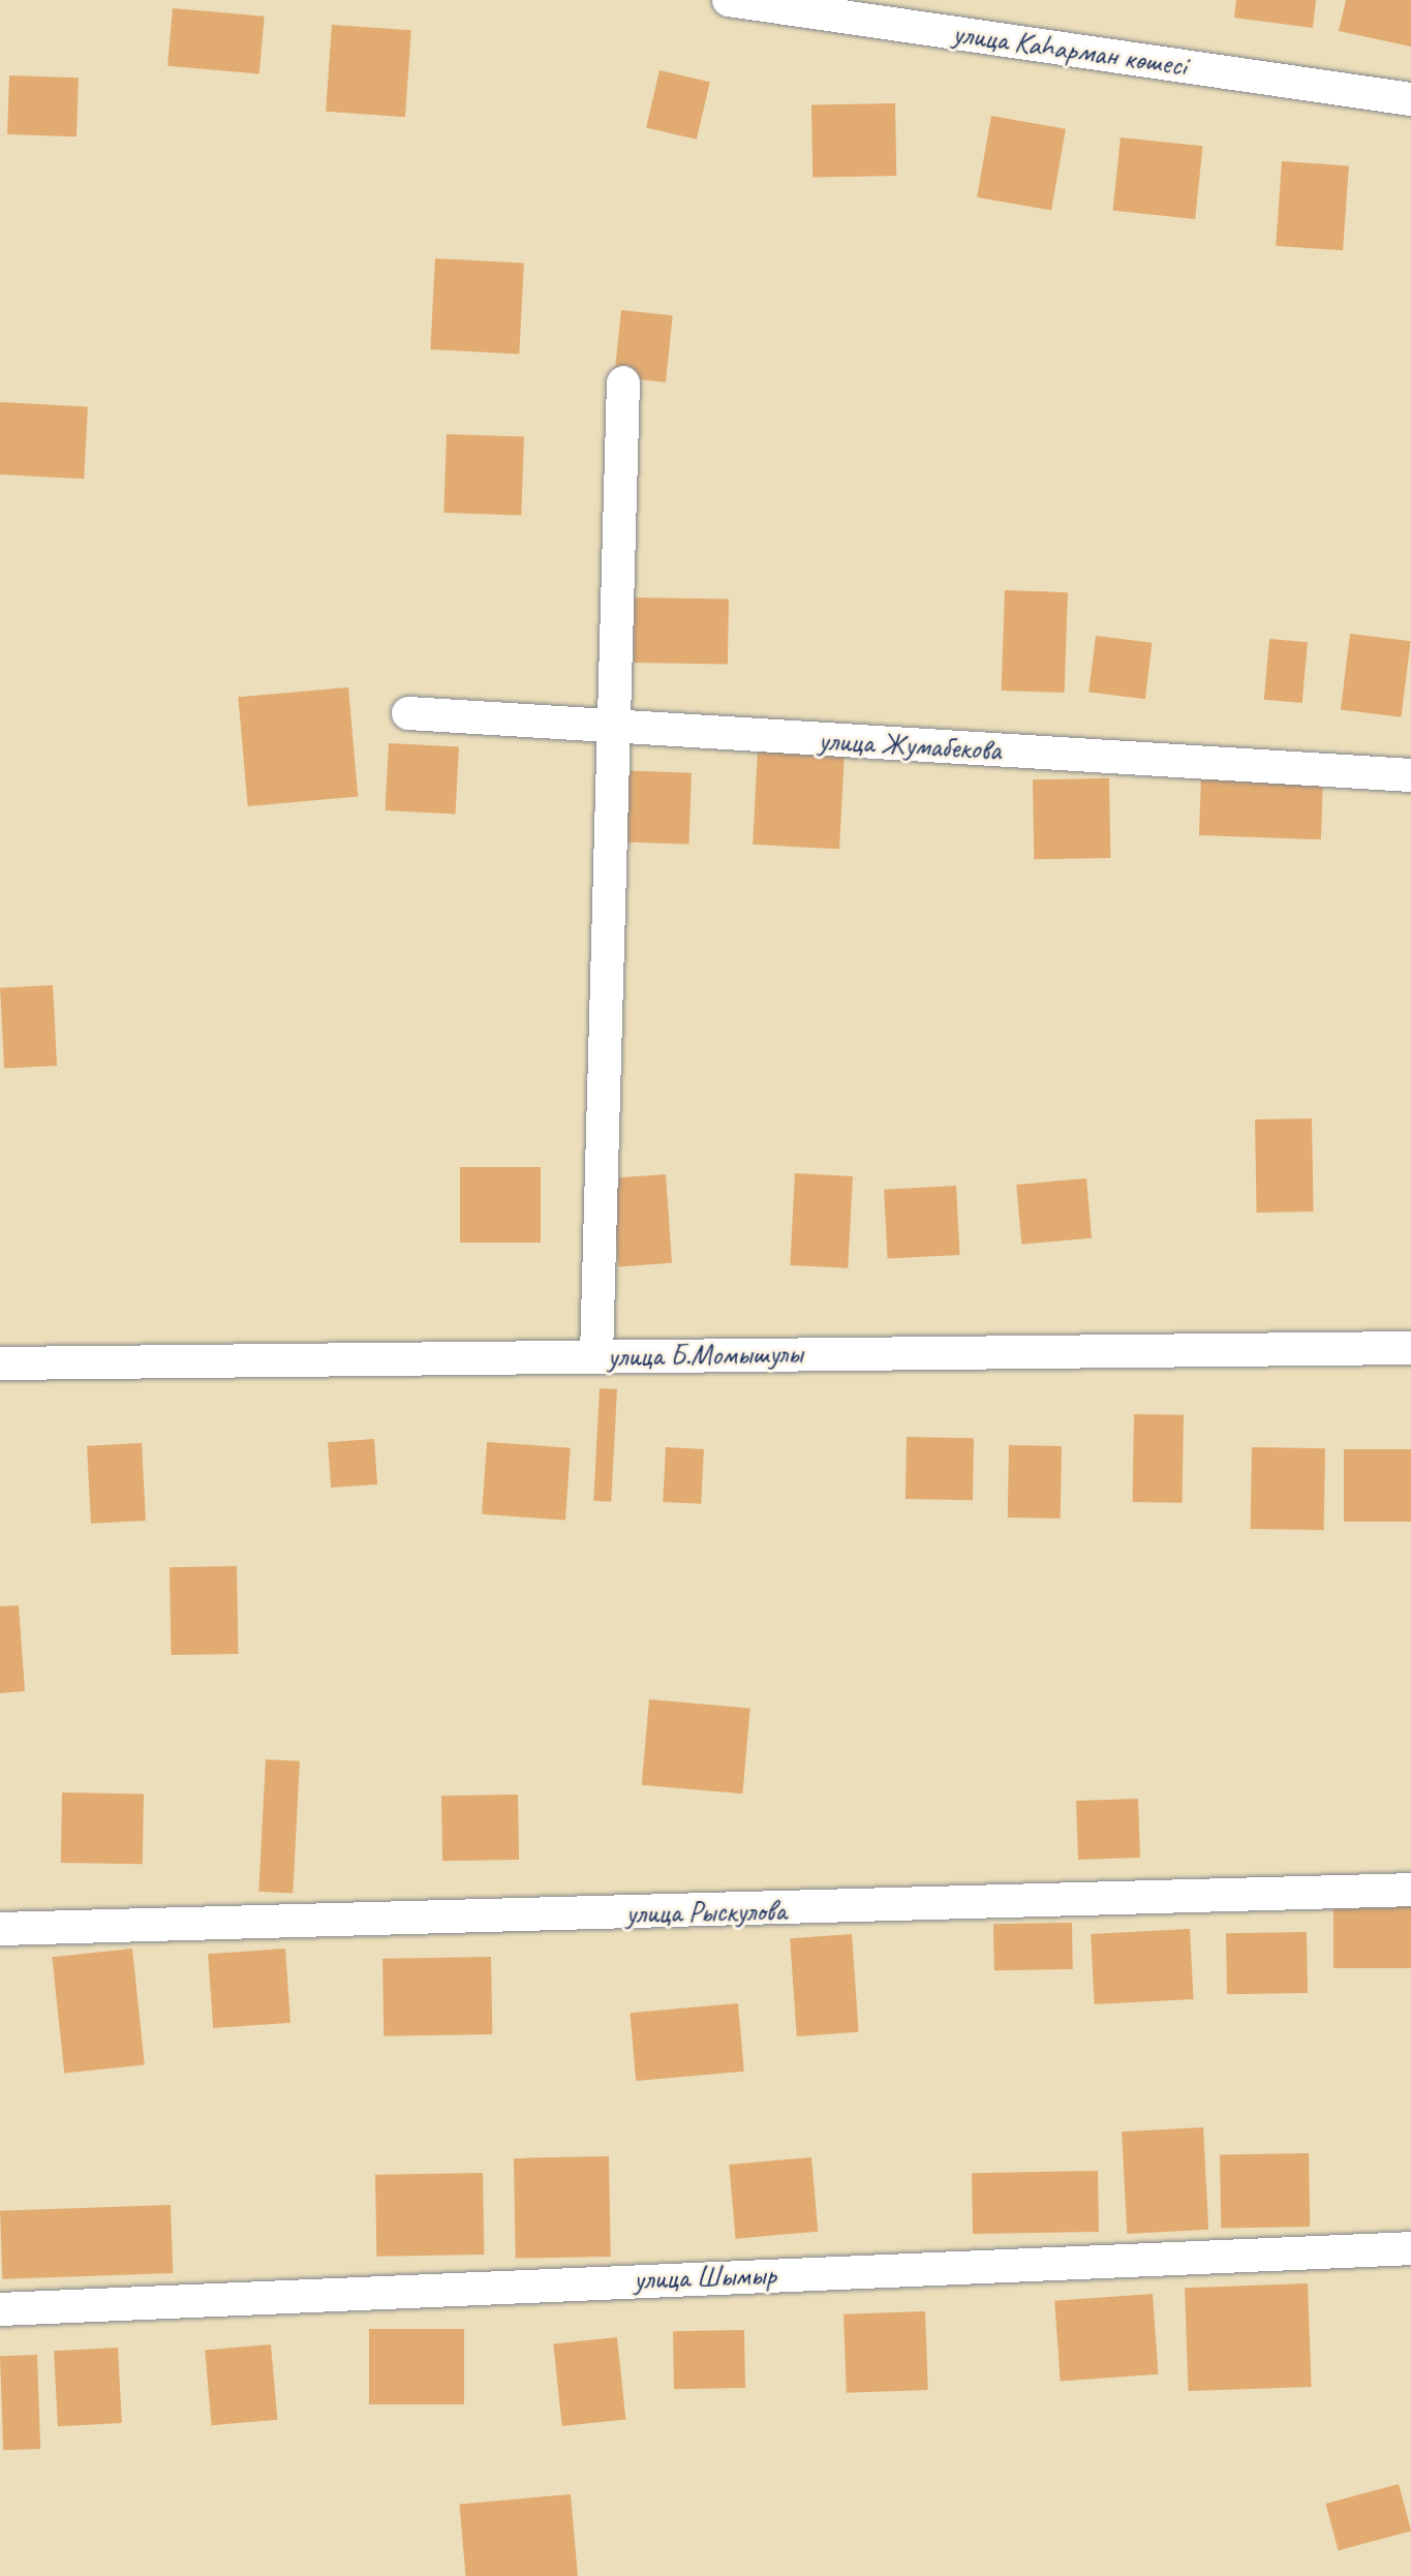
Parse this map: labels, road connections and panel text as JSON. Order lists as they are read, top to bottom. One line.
{"streets":{"street":["улица Каһарман көшесі","улица Жумабекова","улица Б.Момышулы","улица Рыскулова","улица Шымыр"]}}
